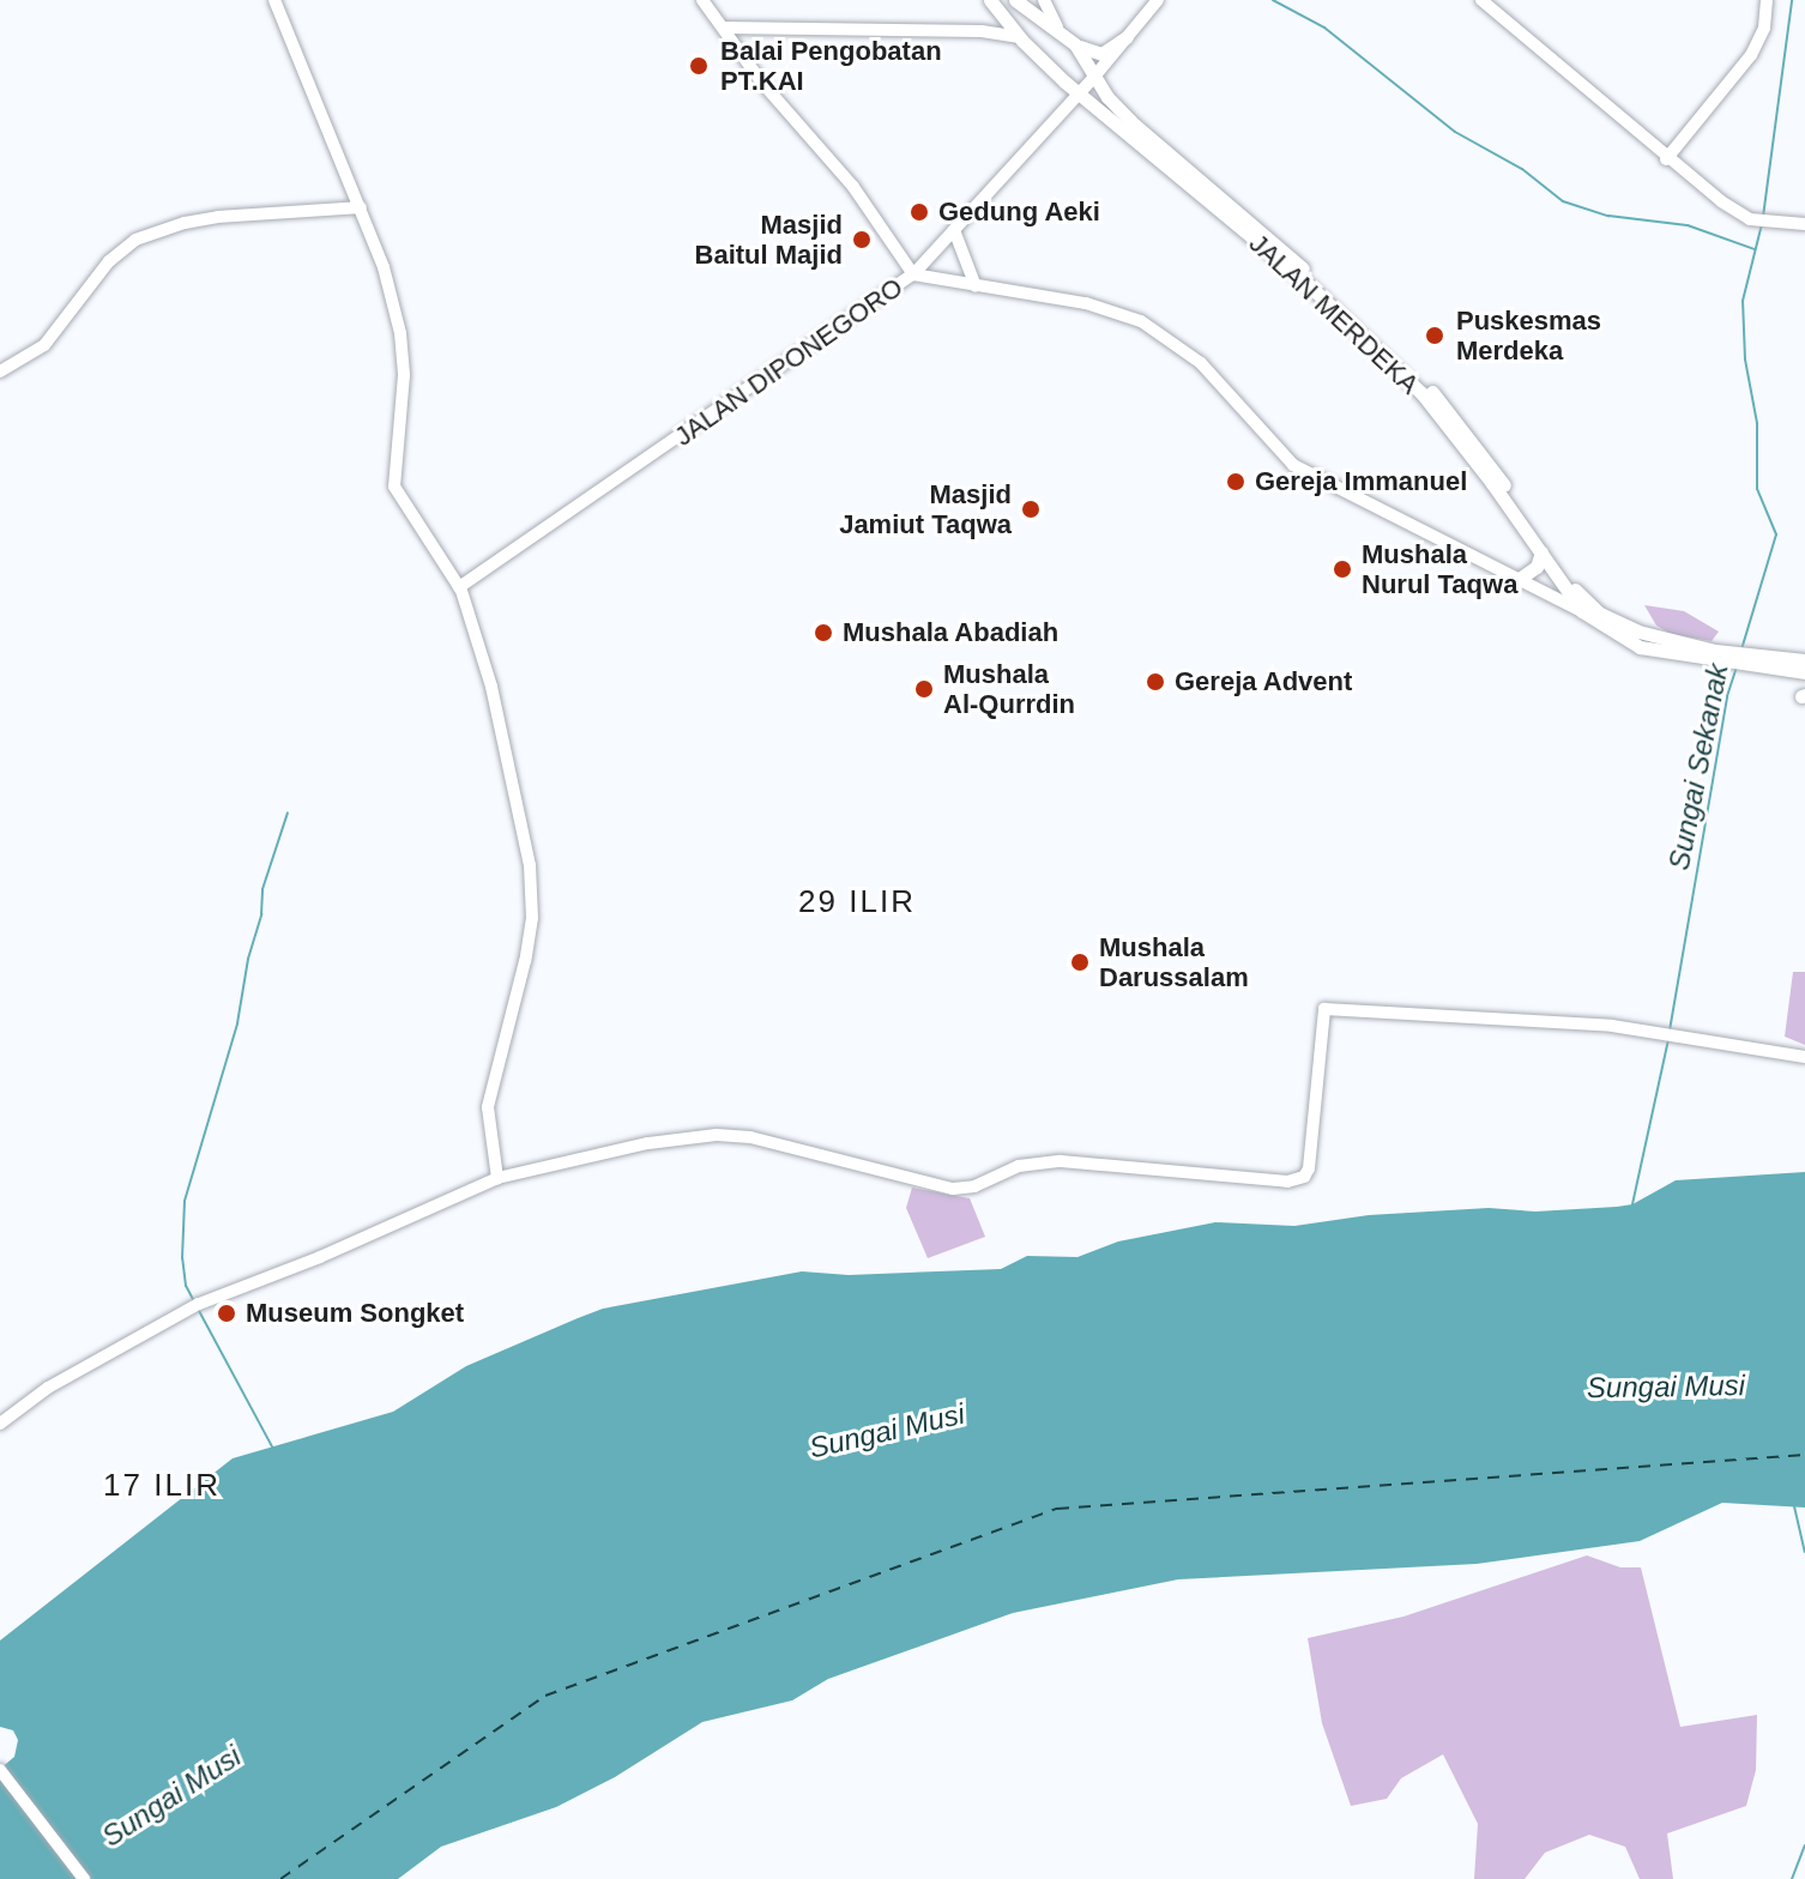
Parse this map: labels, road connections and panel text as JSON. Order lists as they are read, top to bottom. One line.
{"streets":{"main road":["JALAN MERDEKA"],"street":["JALAN DIPONEGORO"]},"crossings":[["JALAN MERDEKA","JALAN DIPONEGORO"]],"districts":["29 ILIR","17 ILIR"],"water":["Sungai Sekanak","Sungai Musi"],"places":["Balai Pengobatan PT.KAI","Gedung Aeki","Masjid Baitul Majid","Puskesmas Merdeka","Gereja Immanuel","Masjid Jamiut Taqwa","Mushala Nurul Taqwa","Mushala Abadiah","Gereja Advent","Mushala Al-Qurrdin","Mushala Darussalam","Museum Songket"]}
